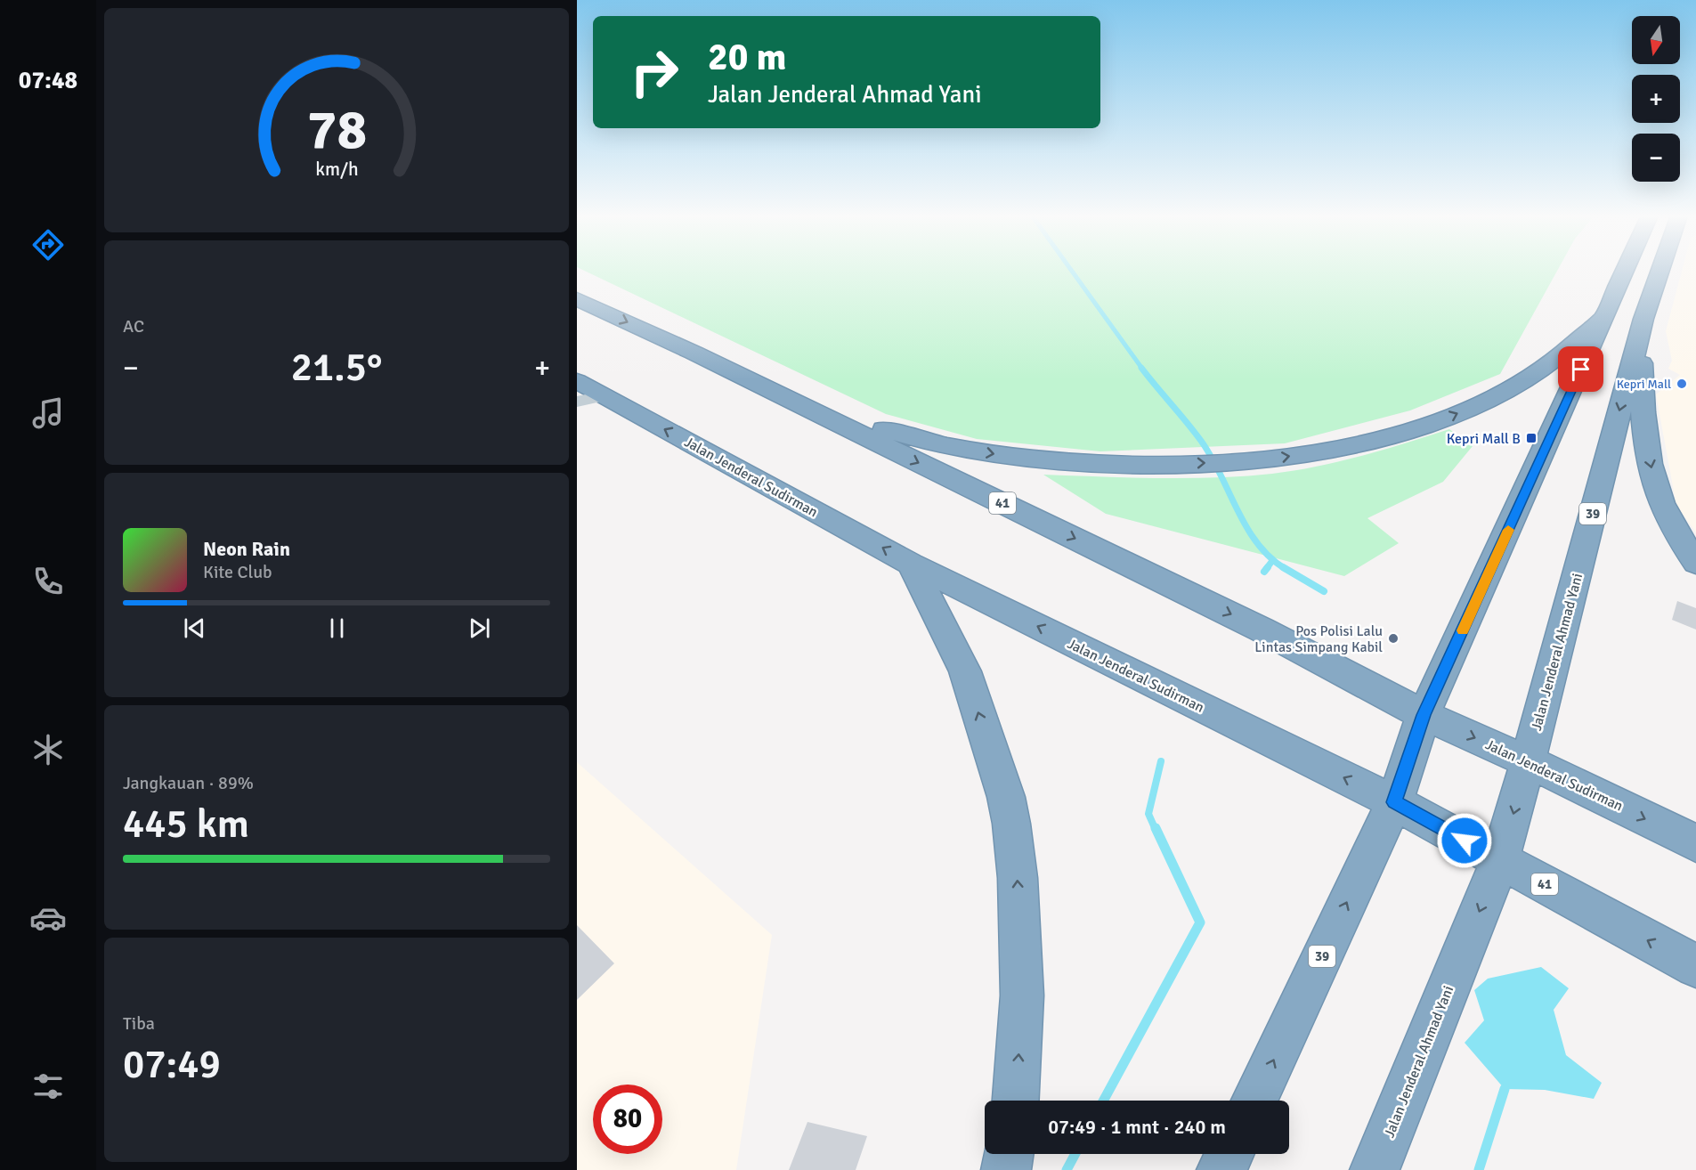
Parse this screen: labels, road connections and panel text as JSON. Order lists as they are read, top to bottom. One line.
{"streets":{"highway":["Jalan Jenderal Sudirman","41","39","Jalan Jenderal Ahmad Yani"]},"crossings":[["Jalan Jenderal Sudirman","39"],["Jalan Jenderal Sudirman","Jalan Jenderal Ahmad Yani"]],"places":{"other":["Kepri Mall","Pos Polisi Lalu Lintas Simpang Kabil"],"transit":["Kepri Mall B"]},"north":"bottom","page":{"tabs":"07:48","map_buttons":["+","−"],"turn":["20 m","Jalan Jenderal Ahmad Yani"],"tile":["AC",["Jangkauan · 89%","445 km"],["Tiba","07:49"]],"heat":["−","21.5°","+"],"song":["Neon Rain","Kite Club"],"limit":"80","trip":"07:49 · 1 mnt · 240 m","gauge":["78","km/h"]}}
